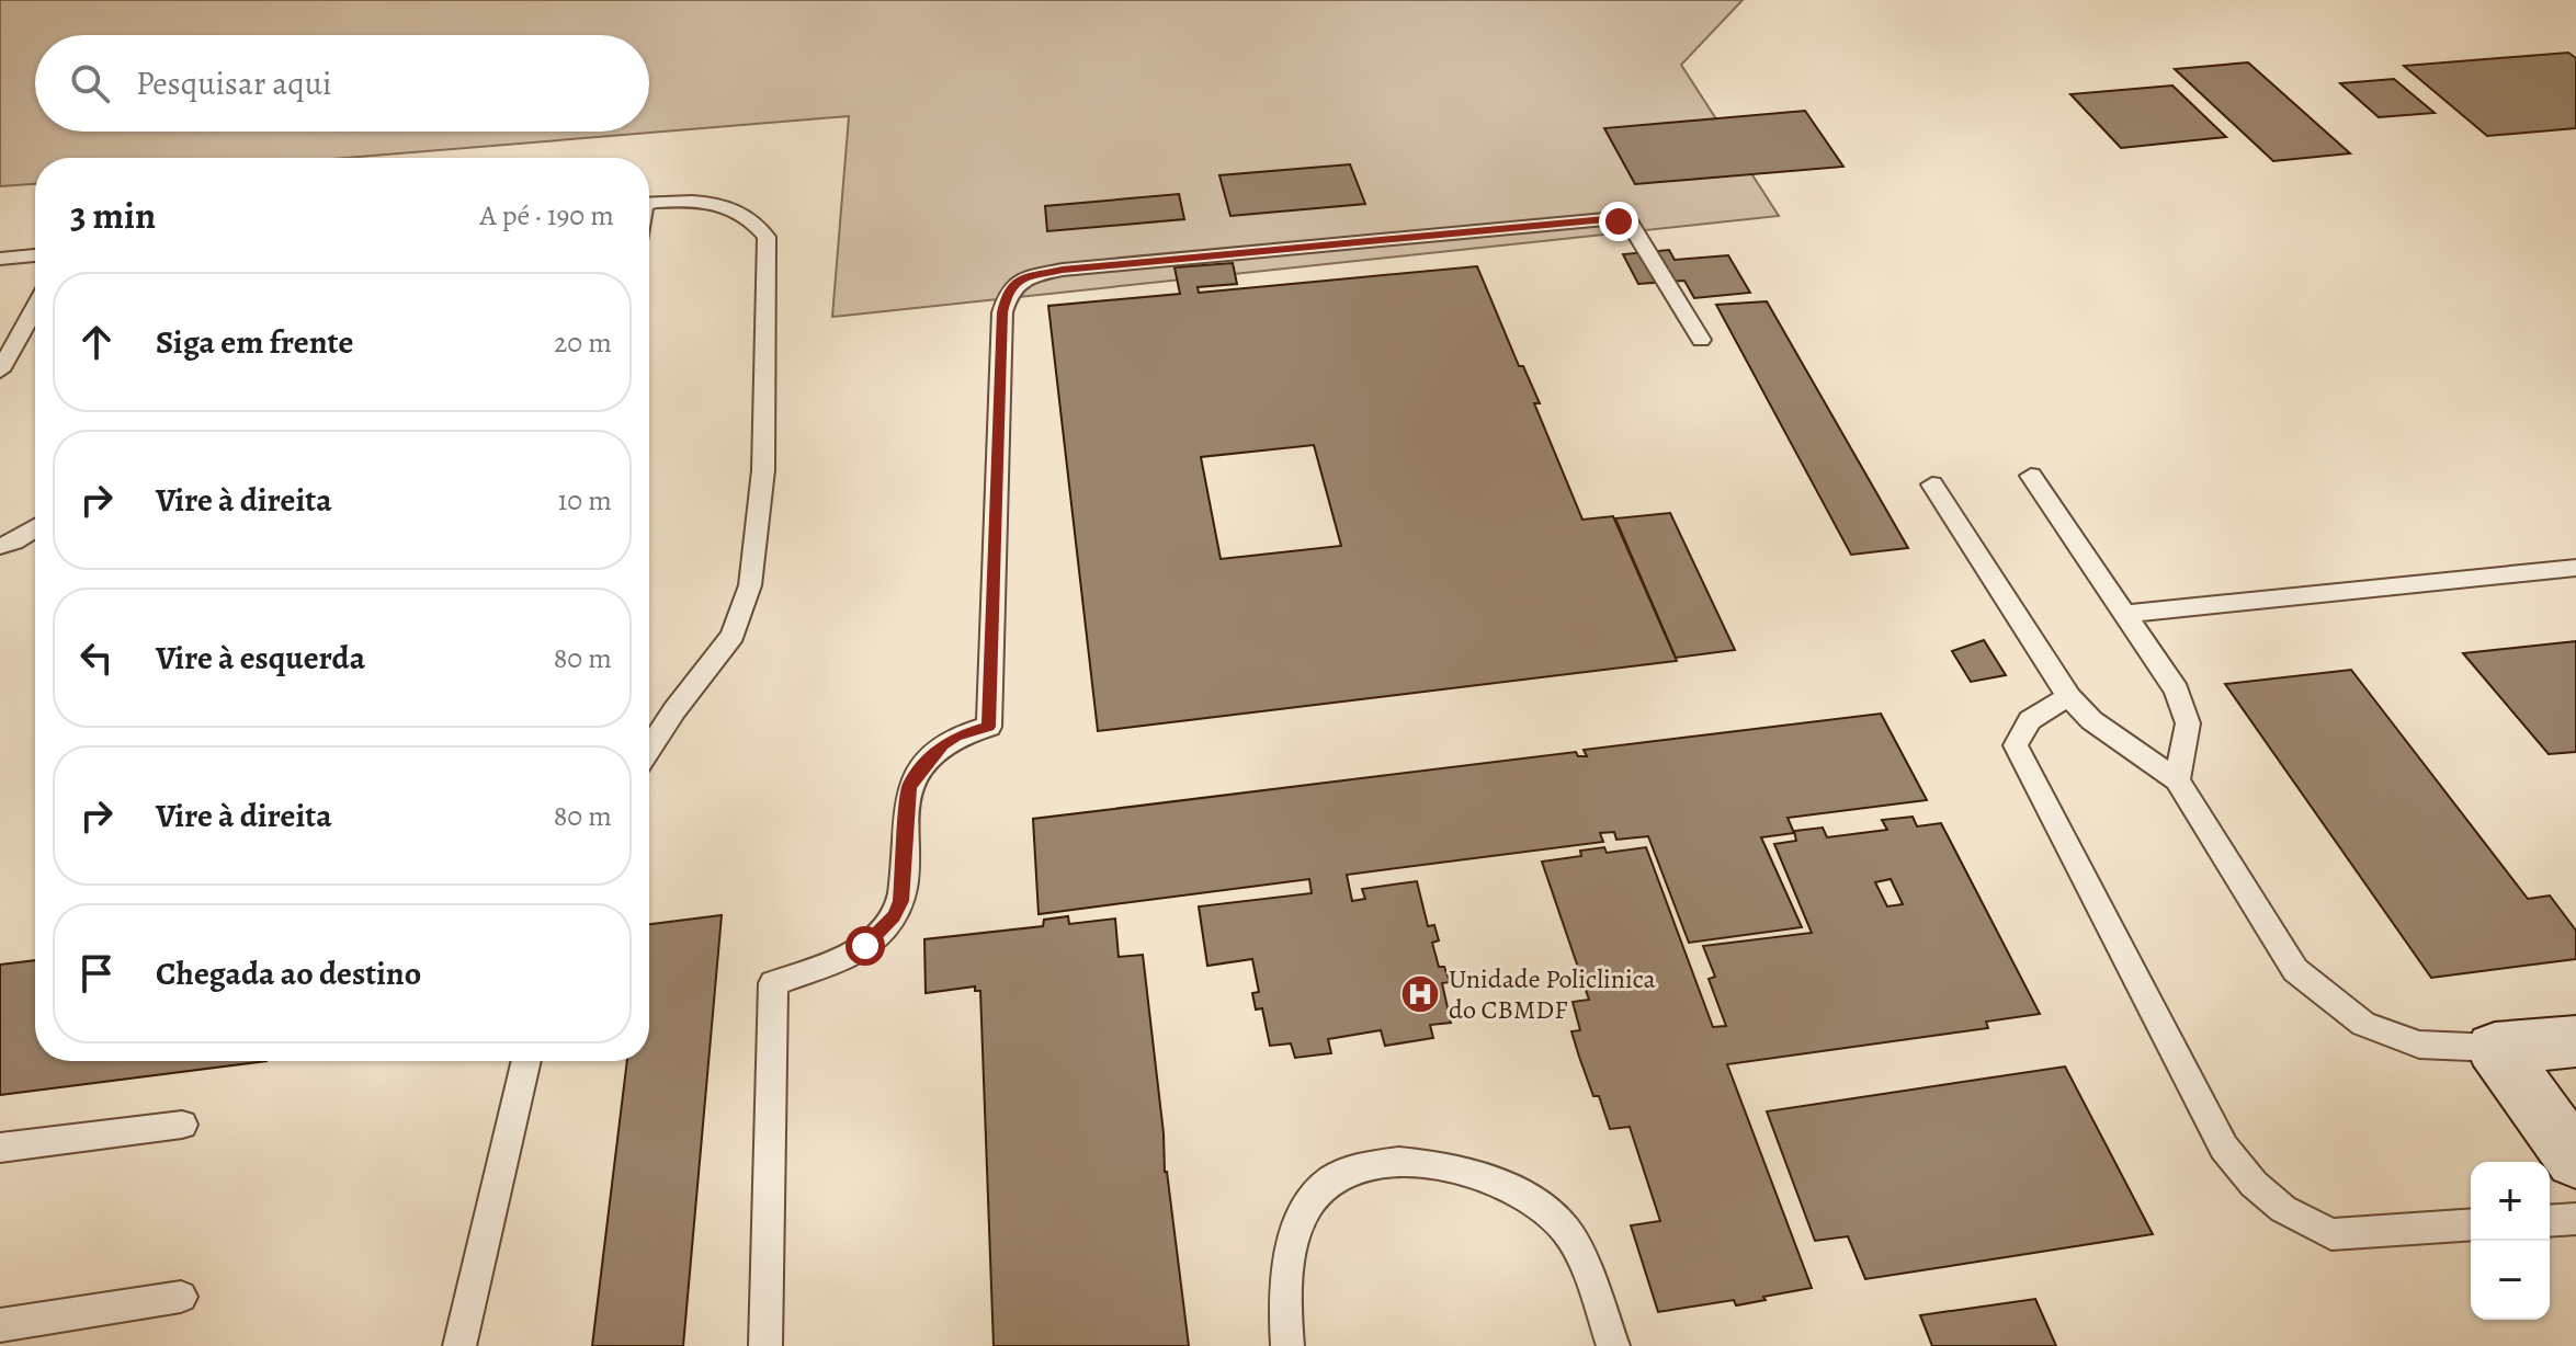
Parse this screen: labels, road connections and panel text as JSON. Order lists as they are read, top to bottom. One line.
{"places":{"hospital":["Unidade Policlinica do CBMDF"]},"page":{"search":"Pesquisar aqui","heading":["3 min","A pé · 190 m"],"list":[["Siga em frente","20 m"],["Vire à direita","10 m"],["Vire à esquerda","80 m"],["Vire à direita","80 m"],"Chegada ao destino"],"map_buttons":["+","−"]}}
